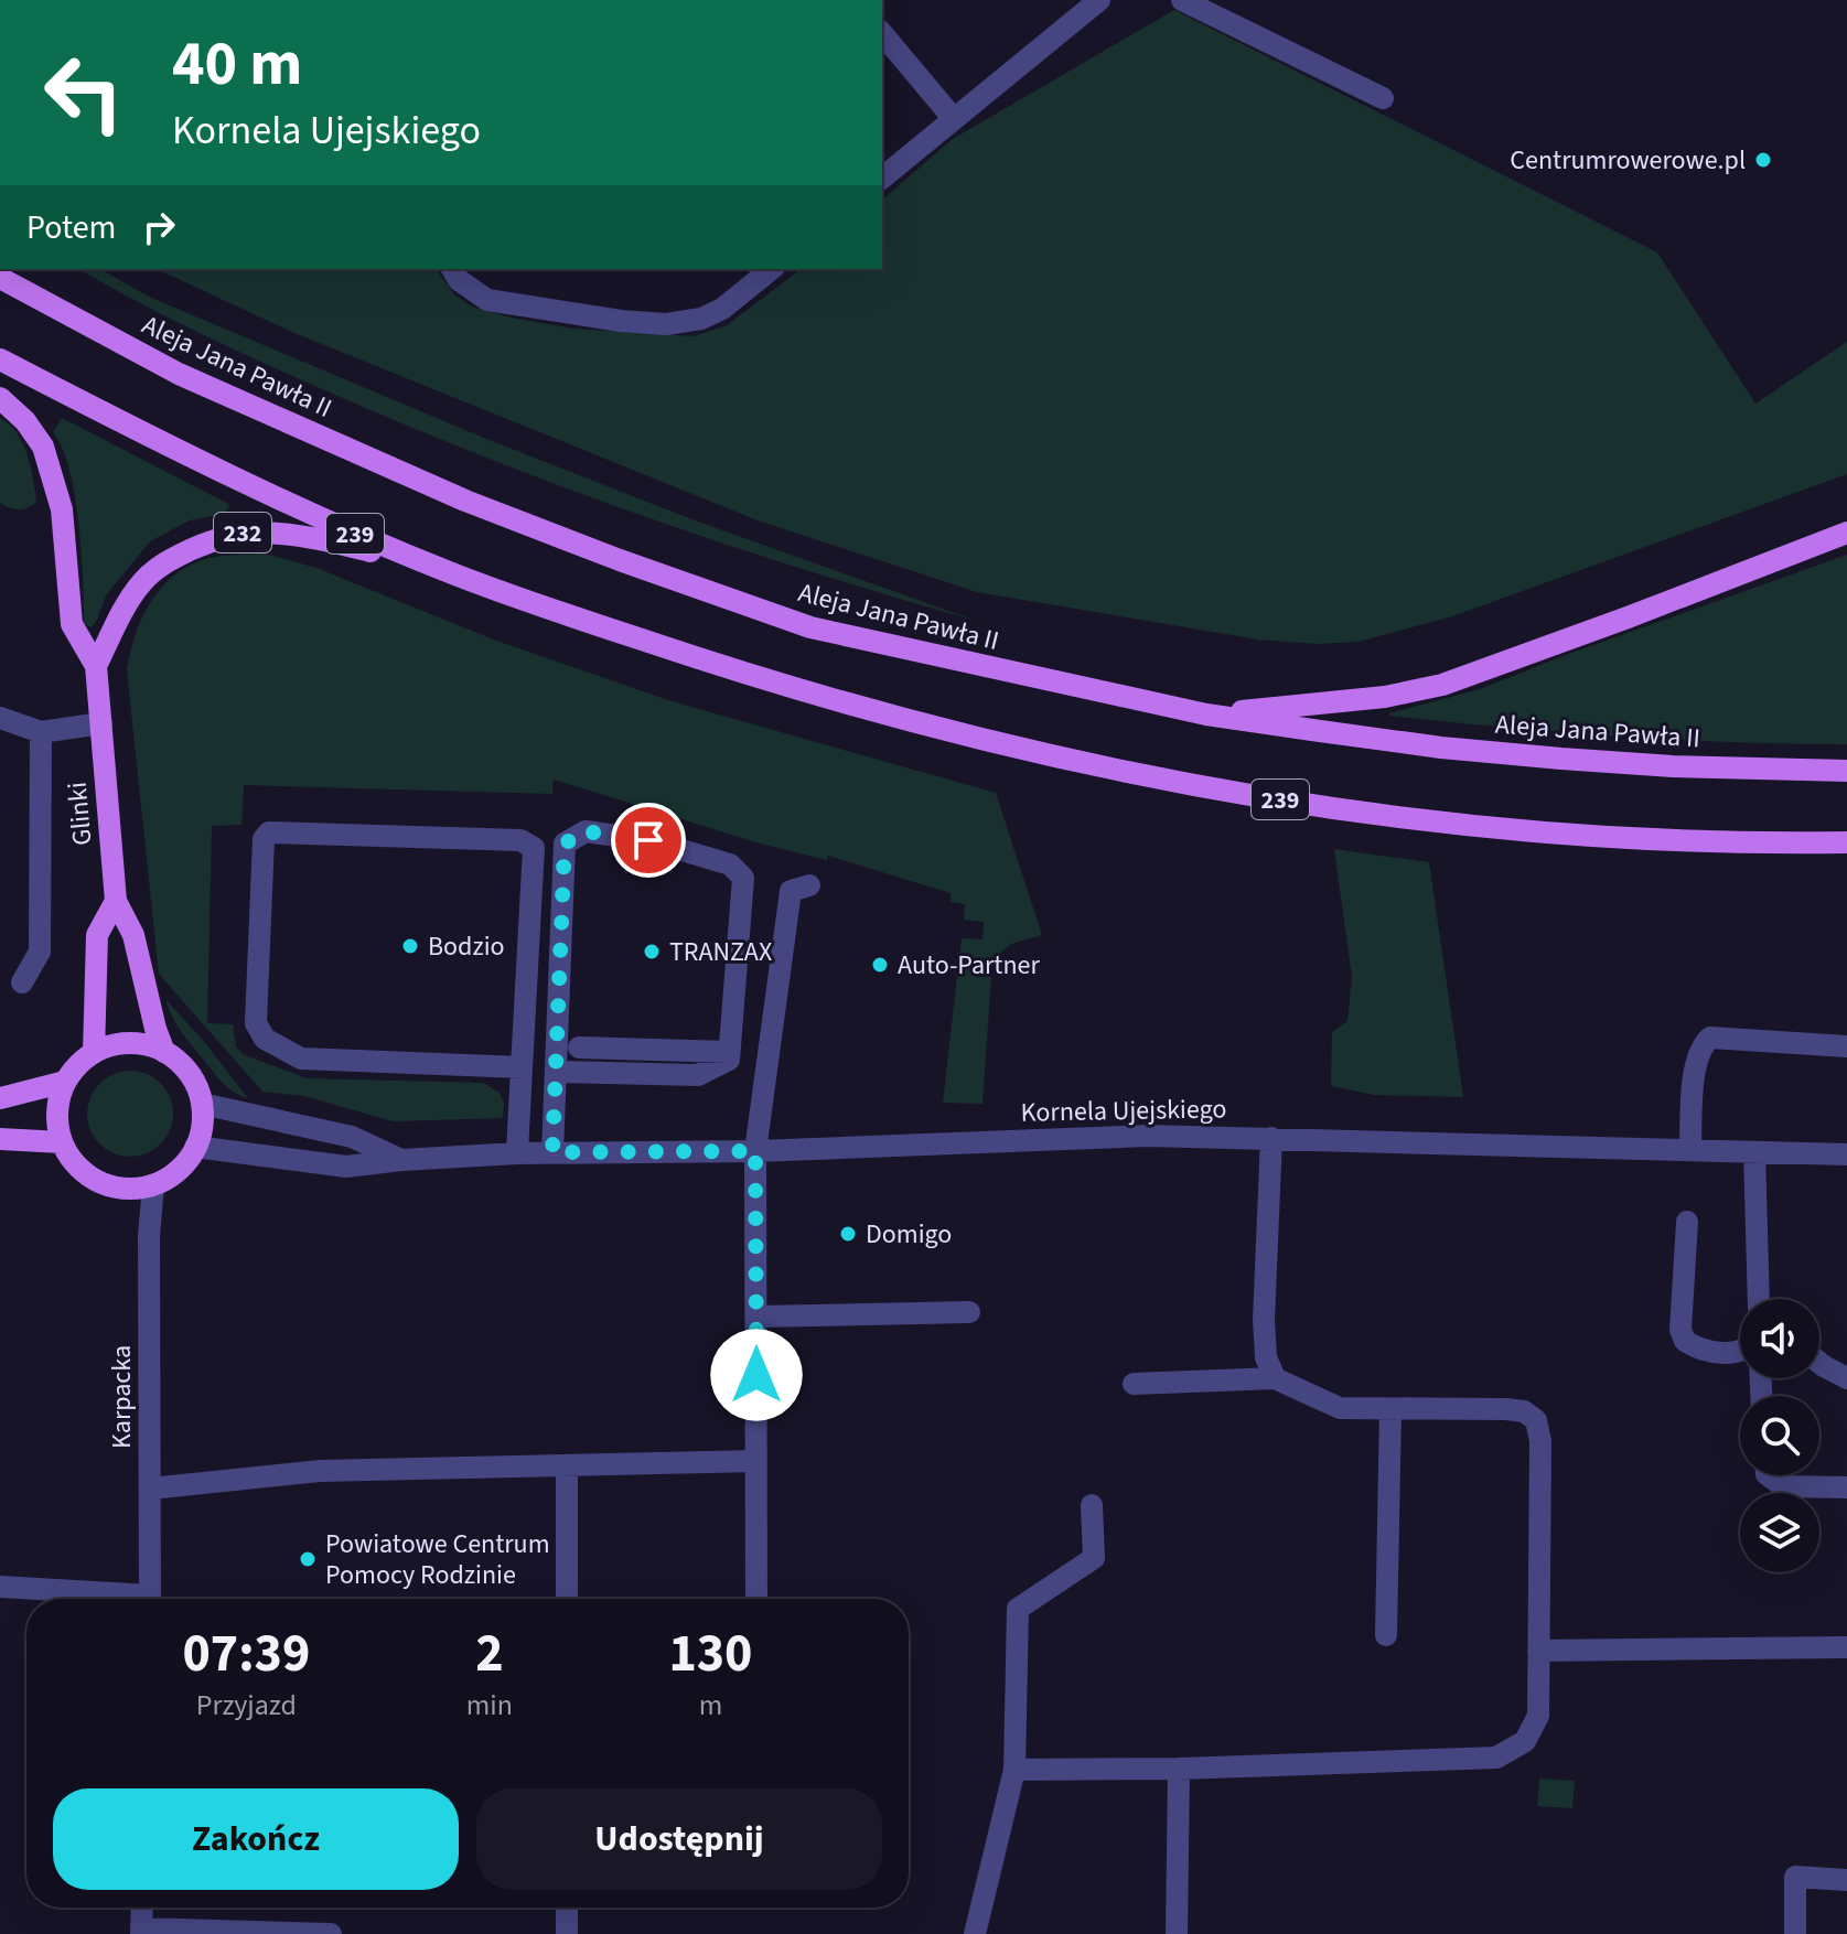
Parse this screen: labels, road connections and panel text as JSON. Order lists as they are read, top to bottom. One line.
{"streets":{"main road":["Aleja Jana Pawła II","232","239","Glinki"],"street":["Kornela Ujejskiego","Karpacka"]},"crossings":[["232","239"],["232","Glinki"],["Glinki","Kornela Ujejskiego"],["Glinki","Karpacka"],["Kornela Ujejskiego","Karpacka"]],"places":["Centrumrowerowe.pl","Bodzio","TRANZAX","Auto-Partner","Domigo","Powiatowe Centrum Pomocy Rodzinie"],"page":{"turn":["40 m","Kornela Ujejskiego"],"then":"Potem","eta":["07:39","Przyjazd","2","min","130","m"],"buttons":["Zakończ","Udostępnij"]}}
